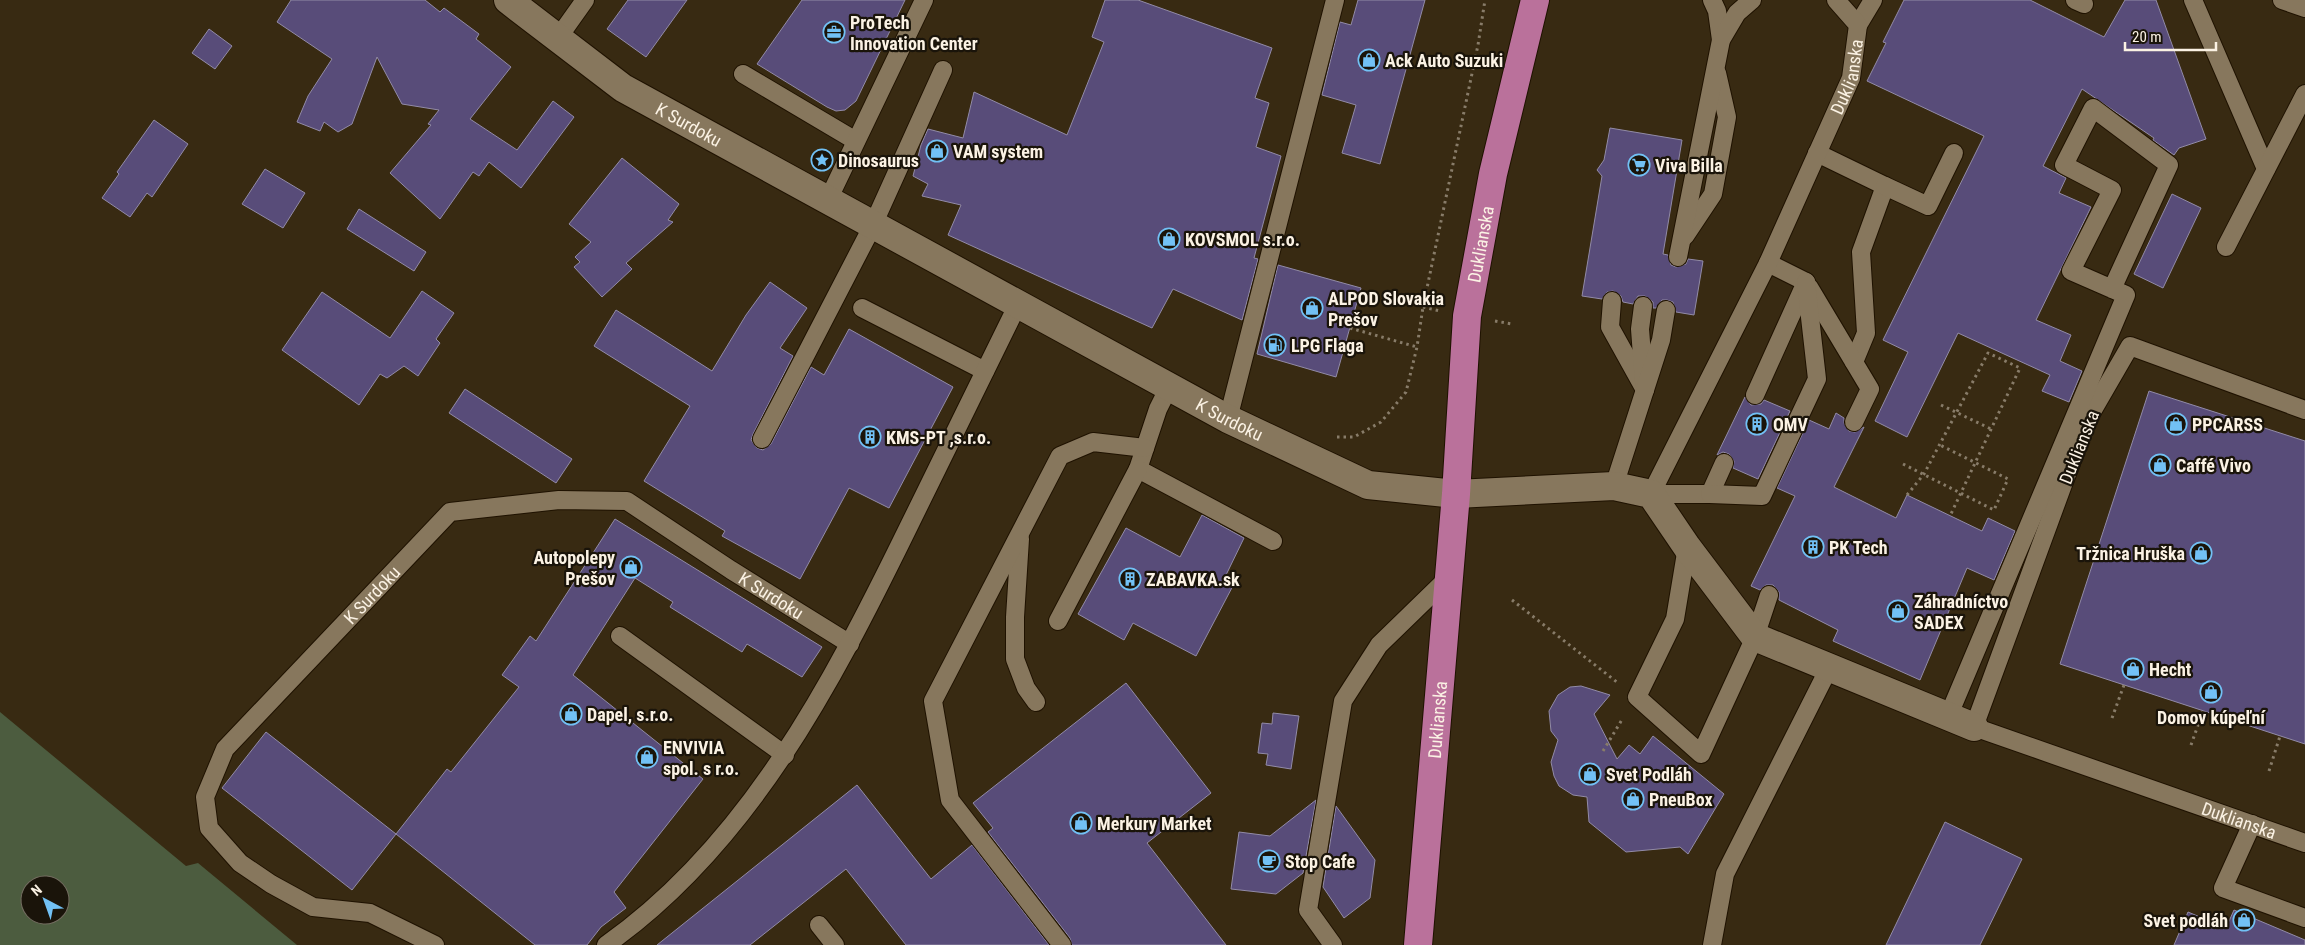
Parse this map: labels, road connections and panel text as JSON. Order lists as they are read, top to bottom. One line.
{"streets":{"main road":["Duklianska"],"street":["K Surdoku"]},"crossings":[["Duklianska","K Surdoku"]],"places":{"office":["ProTech Innovation Center"],"shop":["Ack Auto Suzuki","VAM system","KOVSMOL s.r.o.","ALPOD Slovakia Prešov","PPCARSS","Caffé Vivo","Tržnica Hruška","Autopolepy Prešov","Záhradníctvo SADEX","Hecht","Domov kúpeľní","Dapel, s.r.o.","ENVIVIA spol. s r.o.","Svet Podláh","PneuBox","Merkury Market","Svet podláh"],"place":["Dinosaurus"],"supermarket":["Viva Billa"],"fuel station":["LPG Flaga"],"building":["OMV","KMS-PT ,s.r.o.","PK Tech","ZABAVKA.sk"],"cafe":["Stop Cafe"]},"scale_bar":"20 m","north":"top left"}
